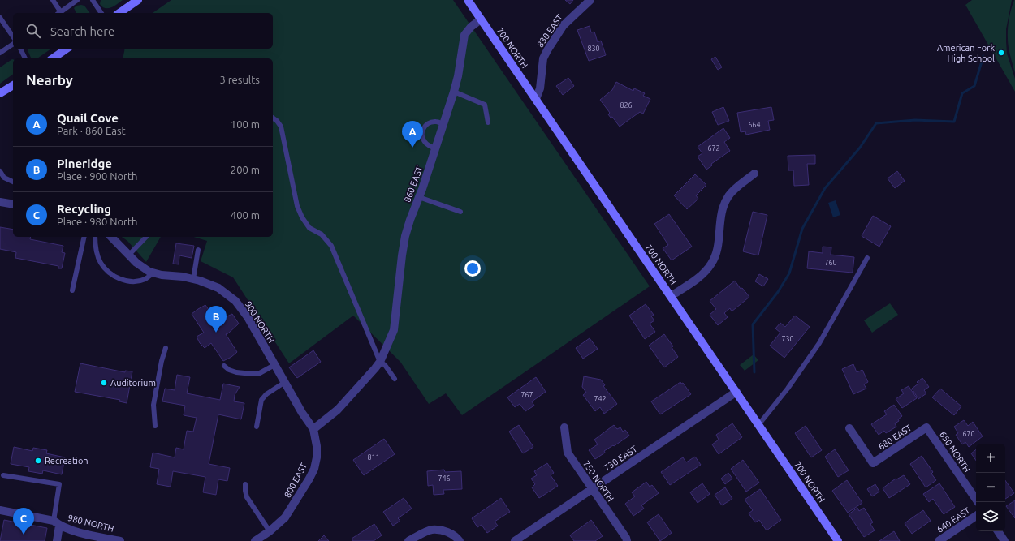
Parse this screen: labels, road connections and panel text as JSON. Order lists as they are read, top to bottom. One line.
{"streets":{"street":["830 EAST","700 NORTH","860 EAST","900 NORTH","680 EAST","650 NORTH","730 EAST","800 EAST","750 NORTH","640 EAST","980 NORTH"]},"crossings":[["830 EAST","700 NORTH"],["700 NORTH","860 EAST"],["700 NORTH","730 EAST"],["900 NORTH","800 EAST"],["680 EAST","650 NORTH"],["730 EAST","750 NORTH"]],"places":["American Fork High School","Auditorium","Recreation"],"house_numbers":["830","826","664","672","760","730","767","742","670","811","746"],"page":{"search":"Search here","heading":["Nearby","3 results"],"list":[{"mark":"A","name":"Quail Cove","note":"Park · 860 East","value":"100 m"},{"mark":"B","name":"Pineridge","note":"Place · 900 North","value":"200 m"},{"mark":"C","name":"Recycling","note":"Place · 980 North","value":"400 m"}],"pins":["A","B","C"],"map_buttons":["+","−"]}}
